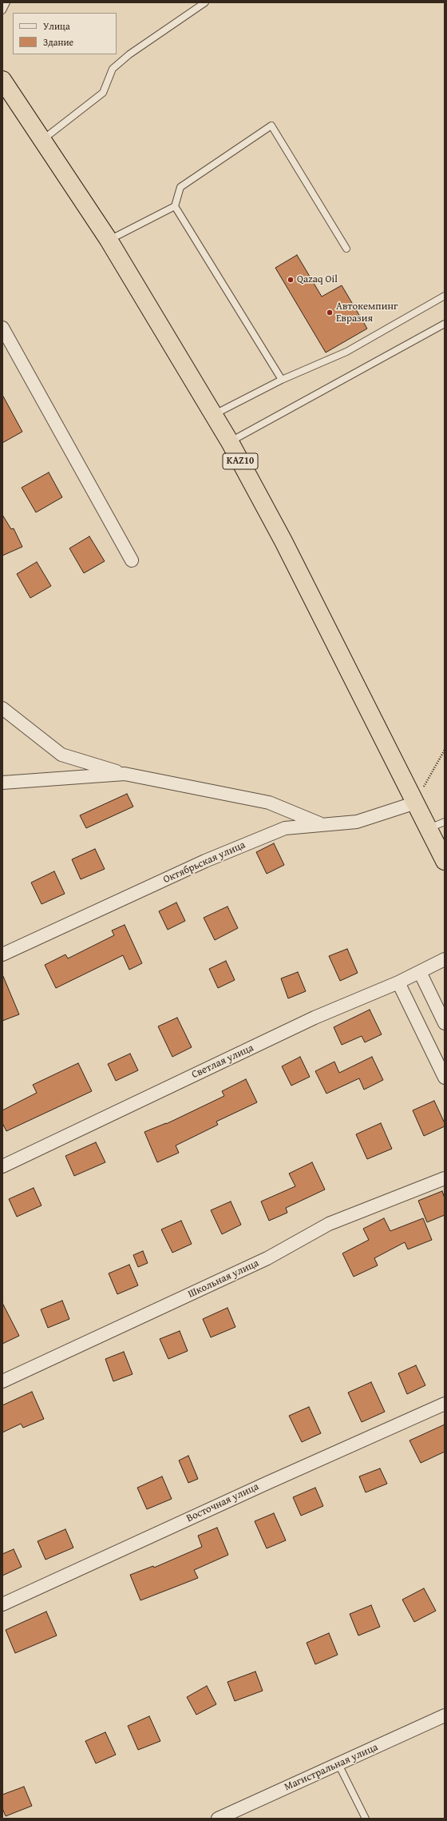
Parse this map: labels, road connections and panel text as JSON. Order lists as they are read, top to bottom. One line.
{"streets":{"highway":["KAZ10"],"street":["Октябрьская улица","Светлая улица","Школьная улица","Восточная улица","Магистральная улица"]},"crossings":[["KAZ10","Октябрьская улица"]],"places":["Qazaq Oil","Автокемпинг Евразия"],"legend":["Улица","Здание"]}
